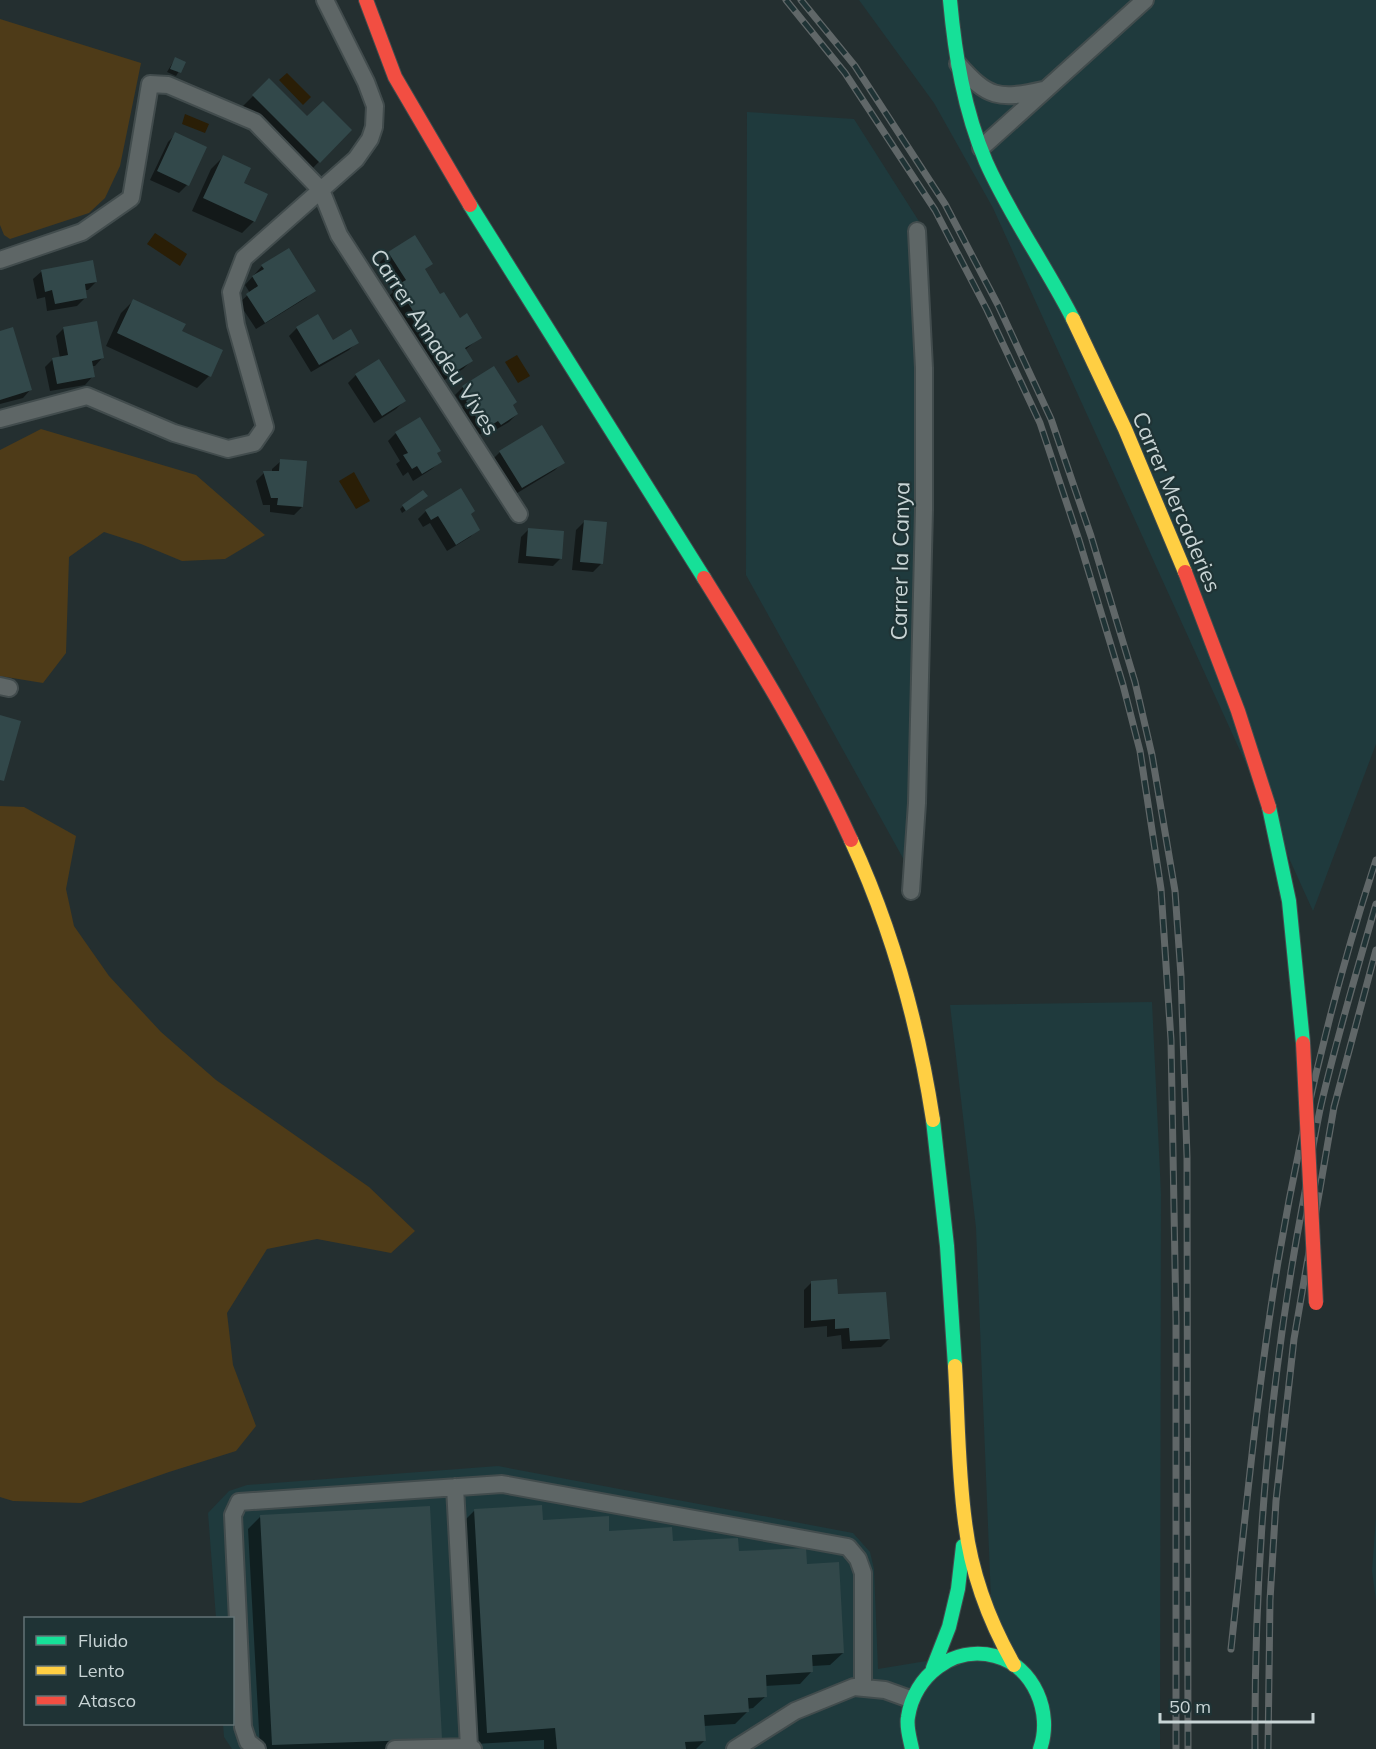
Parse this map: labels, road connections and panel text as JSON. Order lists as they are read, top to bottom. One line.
{"streets":{"main road":["Carrer Mercaderies"],"street":["Carrer Amadeu Vives","Carrer la Canya"]},"legend":["Fluido","Lento","Atasco"],"scale_bar":"50 m"}
